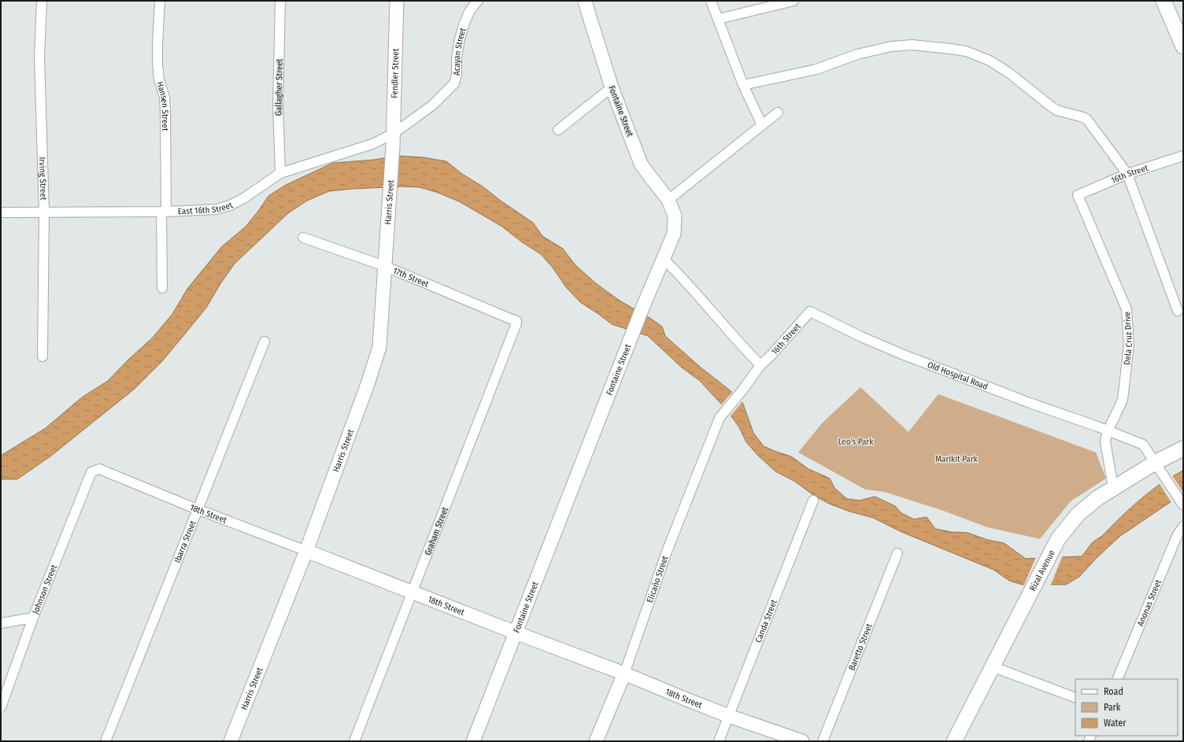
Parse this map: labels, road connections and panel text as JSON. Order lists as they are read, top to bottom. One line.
{"streets":{"main road":["Fendler Street","Fontaine Street","Harris Street","18th Street","Rizal Avenue","Elicaño Street"],"street":["Acayan Street","Gallagher Street","Hansen Street","16th Street","Irving Street","East 16th Street","17th Street","Dela Cruz Drive","Old Hospital Road","Graham Street","Ibarra Street","Johnson Street","Anonas Street","Canda Street","Baretto Street"]},"crossings":[["Acayan Street","Fendler Street"],["Acayan Street","Harris Street"],["Acayan Street","East 16th Street"],["Fendler Street","Harris Street"],["Fendler Street","East 16th Street"],["Gallagher Street","East 16th Street"],["Hansen Street","East 16th Street"],["Fontaine Street","18th Street"],["16th Street","Dela Cruz Drive"],["16th Street","Old Hospital Road"],["16th Street","Elicaño Street"],["Irving Street","East 16th Street"],["Harris Street","East 16th Street"],["Harris Street","17th Street"],["Harris Street","18th Street"],["17th Street","Graham Street"],["Dela Cruz Drive","Old Hospital Road"],["Old Hospital Road","Rizal Avenue"],["18th Street","Graham Street"],["18th Street","Ibarra Street"],["18th Street","Elicaño Street"],["18th Street","Johnson Street"],["18th Street","Canda Street"]],"parks":["Leo's Park","Marikit Park"],"legend":["Road","Park","Water"]}
